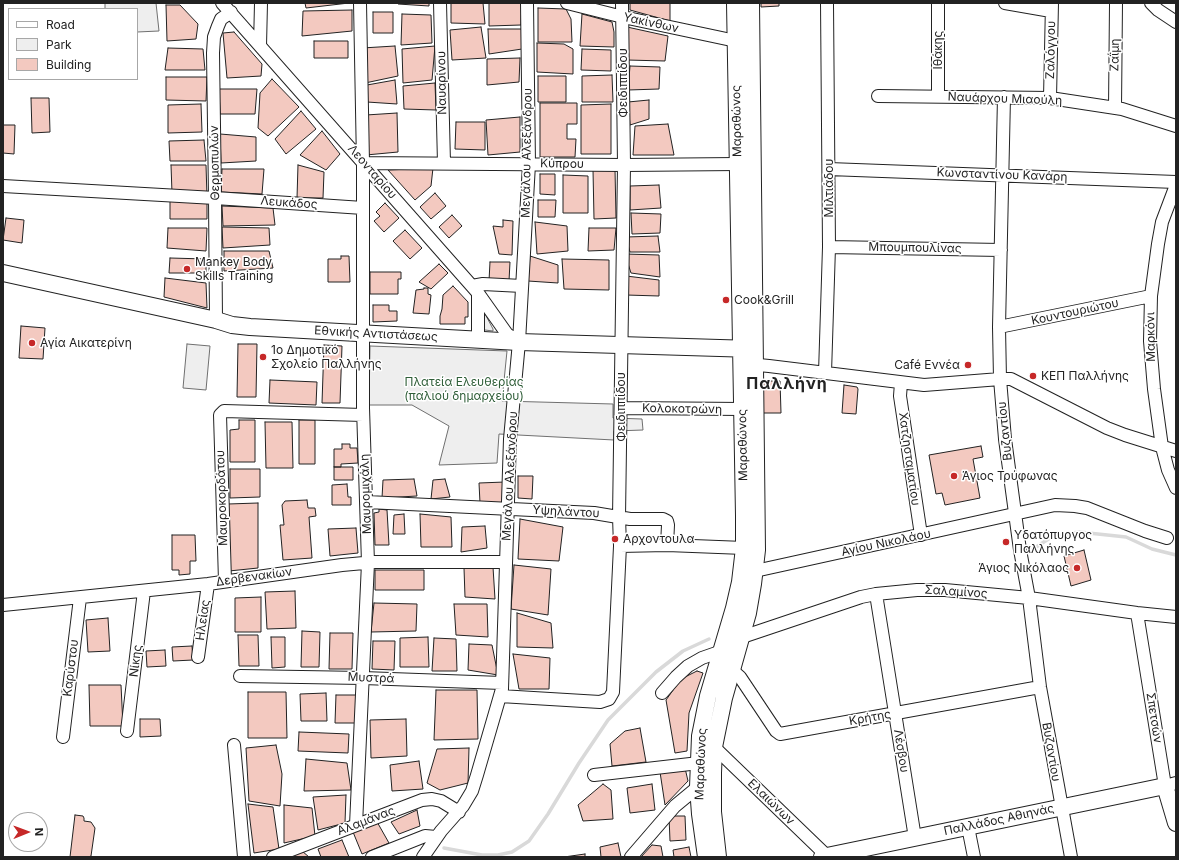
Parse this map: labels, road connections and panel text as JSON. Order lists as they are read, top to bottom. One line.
{"streets":{"main road":["Μαραθώνος","Εθνικής Αντιστάσεως","Σπετσών","Παλλάδος Αθιηνάς"],"street":["Υακίνθων","Ιθάκης","Ζαλόγγου","Ζαΐμη","Ναυαρίνου","Φειδιππίδου","Ναυάρχου Μιαούλη","Μεγάλου Αλεξάνδρου","Θερμοπυλών","Κύπρου","Λεονταρίου","Κωνσταντίνου Κανάρη","Μιλτιάδου","Λευκάδος","Μπουμπουλίνας","Κουντουριώτου","Μαρκόνι","Κολοκοτρώνη","Βυζαντίου","Χατζησταματίου","Μαυρομιχάλη","Μαυροκορδάτου","Υψηλάντου","Αγίου Νικολάου","Δερβενακίων","Σαλαμίνος","Ηλείας","Νίκης","Καρύστου","Μυστρά","Κρήτης","Λέσβου","Ελαιώνων","Αλαμάνας"]},"crossings":[["Υακίνθων","Φειδιππίδου"],["Υακίνθων","Μαραθώνος"],["Ιθάκης","Ναυάρχου Μιαούλη"],["Ζαλόγγου","Ναυάρχου Μιαούλη"],["Ζαΐμη","Ναυάρχου Μιαούλη"],["Ναυαρίνου","Κύπρου"],["Φειδιππίδου","Μεγάλου Αλεξάνδρου"],["Φειδιππίδου","Κύπρου"],["Φειδιππίδου","Εθνικής Αντιστάσεως"],["Φειδιππίδου","Κολοκοτρώνη"],["Φειδιππίδου","Υψηλάντου"],["Ναυάρχου Μιαούλη","Βυζαντίου"],["Μαραθώνος","Κύπρου"],["Μαραθώνος","Εθνικής Αντιστάσεως"],["Μαραθώνος","Κολοκοτρώνη"],["Μαραθώνος","Αγίου Νικολάου"],["Μαραθώνος","Σαλαμίνος"],["Μαραθώνος","Κρήτης"],["Μαραθώνος","Ελαιώνων"],["Μεγάλου Αλεξάνδρου","Κύπρου"],["Μεγάλου Αλεξάνδρου","Λεονταρίου"],["Μεγάλου Αλεξάνδρου","Εθνικής Αντιστάσεως"],["Μεγάλου Αλεξάνδρου","Υψηλάντου"],["Μεγάλου Αλεξάνδρου","Δερβενακίων"],["Μεγάλου Αλεξάνδρου","Μυστρά"],["Μεγάλου Αλεξάνδρου","Αλαμάνας"],["Θερμοπυλών","Λεονταρίου"],["Θερμοπυλών","Λευκάδος"],["Θερμοπυλών","Εθνικής Αντιστάσεως"],["Κύπρου","Λεονταρίου"],["Κύπρου","Μαυρομιχάλη"],["Λεονταρίου","Εθνικής Αντιστάσεως"],["Λεονταρίου","Μαυρομιχάλη"],["Κωνσταντίνου Κανάρη","Μιλτιάδου"],["Κωνσταντίνου Κανάρη","Βυζαντίου"],["Μιλτιάδου","Μπουμπουλίνας"],["Λευκάδος","Μαυρομιχάλη"],["Μπουμπουλίνας","Βυζαντίου"],["Κουντουριώτου","Μαρκόνι"],["Κουντουριώτου","Βυζαντίου"],["Εθνικής Αντιστάσεως","Μαυρομιχάλη"],["Βυζαντίου","Αγίου Νικολάου"],["Βυζαντίου","Σαλαμίνος"],["Βυζαντίου","Κρήτης"],["Βυζαντίου","Παλλάδος Αθιηνάς"],["Χατζησταματίου","Αγίου Νικολάου"],["Μαυρομιχάλη","Μαυροκορδάτου"],["Μαυρομιχάλη","Υψηλάντου"],["Μαυρομιχάλη","Δερβενακίων"],["Μαυρομιχάλη","Μυστρά"],["Μαυρομιχάλη","Αλαμάνας"],["Μαυροκορδάτου","Δερβενακίων"],["Δερβενακίων","Ηλείας"],["Δερβενακίων","Νίκης"],["Δερβενακίων","Καρύστου"],["Σαλαμίνος","Σπετσών"],["Σαλαμίνος","Λέσβου"],["Κρήτης","Λέσβου"],["Σπετσών","Παλλάδος Αθιηνάς"],["Λέσβου","Παλλάδος Αθιηνάς"],["Ελαιώνων","Παλλάδος Αθιηνάς"]],"districts":["Παλλήνη"],"parks":["Πλατεία Ελευθερίας (παλιού δημαρχείου)"],"places":["Mankey Body Skills Training","Cook&Grill","Αγία Αικατερίνη","1ο Δημοτικό Σχολείο Παλλήνης","Café Εννέα","ΚΕΠ Παλλήνης","Άγιος Τρύφωνας","Αρχοντουλα","Υδατόπυργος Παλλήνης","Άγιος Νικόλαος"],"legend":["Road","Park","Building"],"north":"right"}
